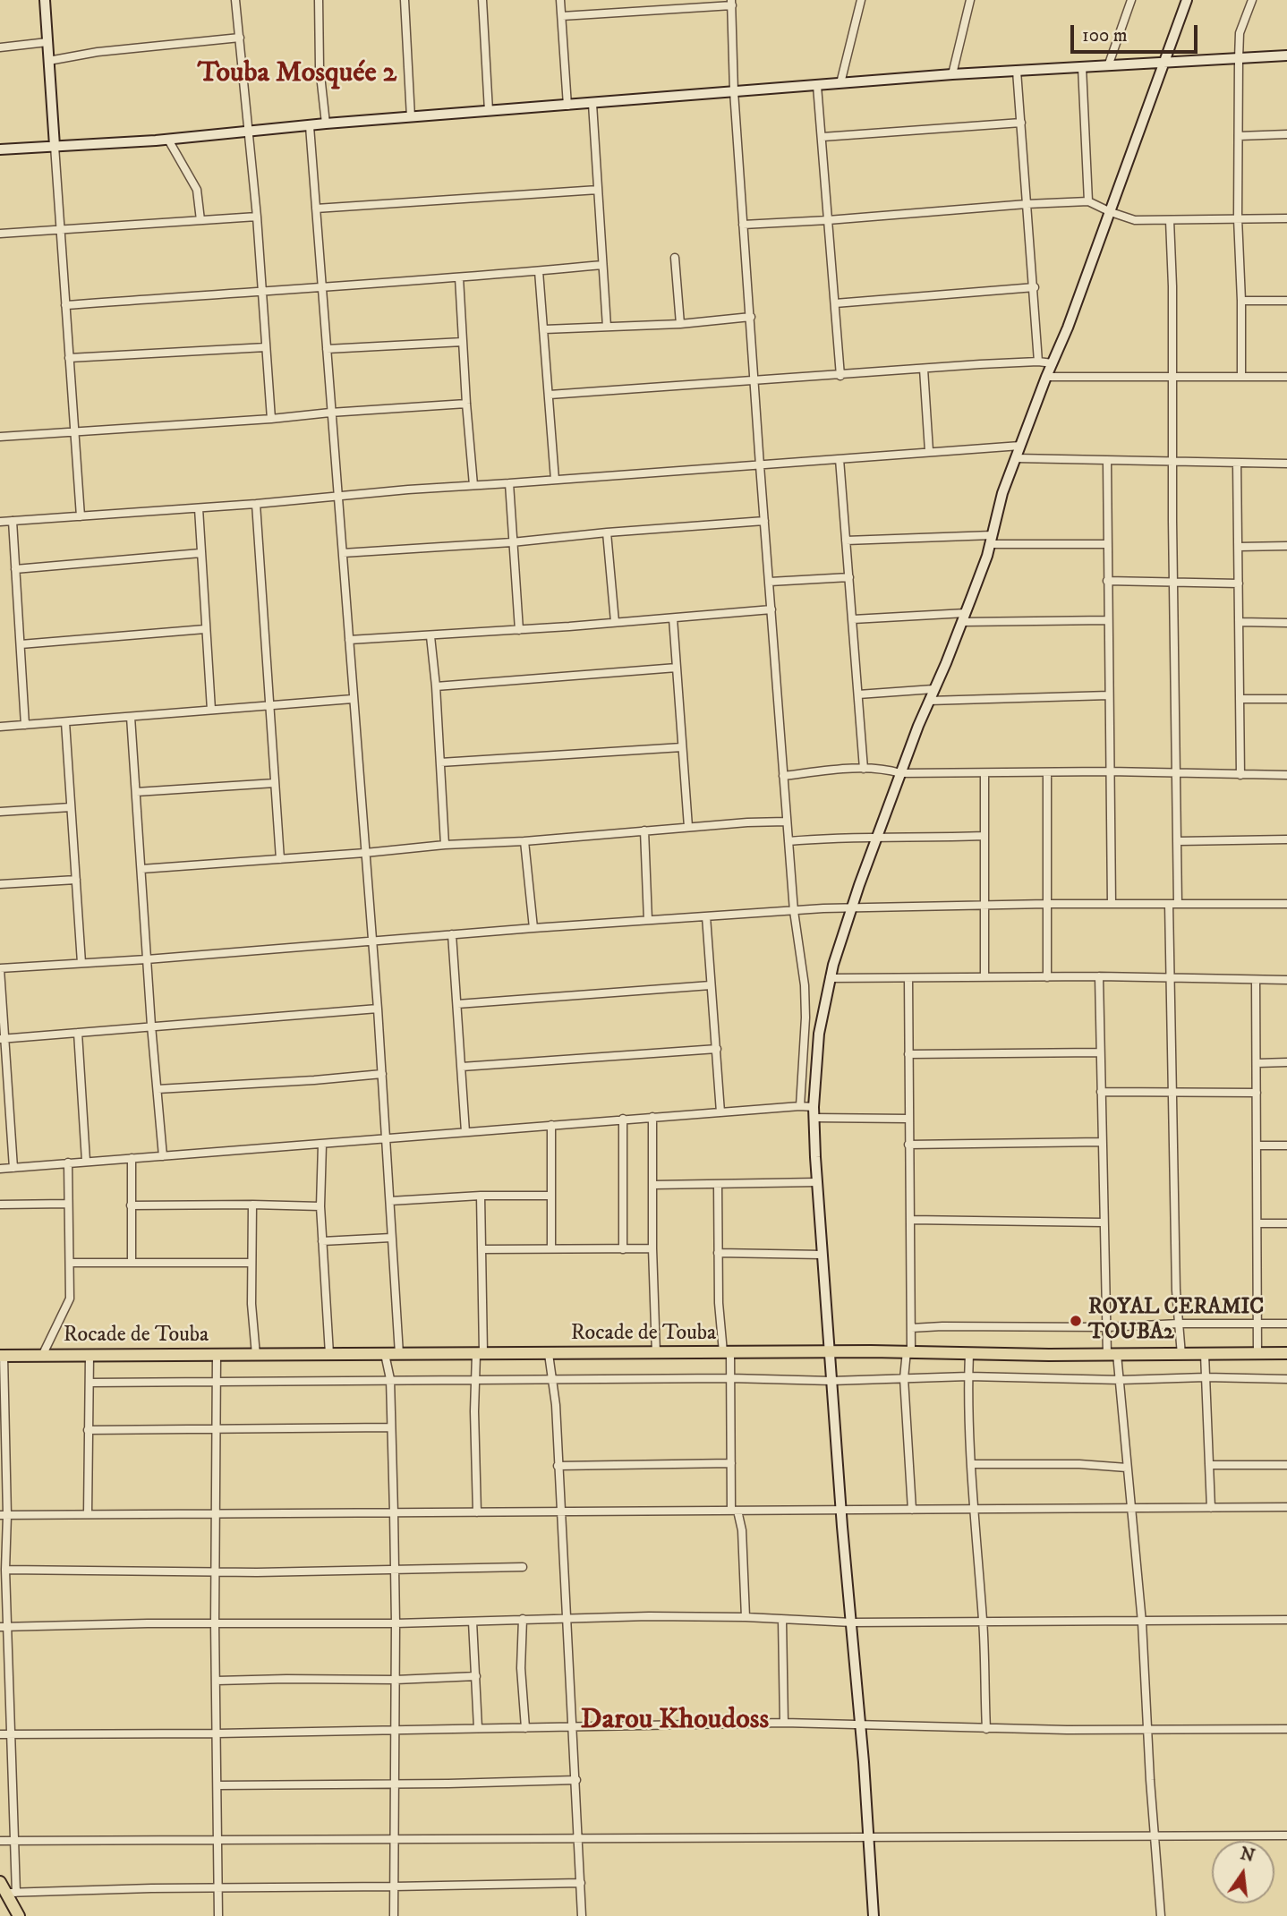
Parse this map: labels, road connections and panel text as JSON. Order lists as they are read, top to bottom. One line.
{"streets":{"main road":["Rocade de Touba"]},"districts":["Touba Mosquée 2","Darou Khoudoss"],"places":["ROYAL CERAMIC TOUBA2"],"scale_bar":"100 m","north":"top"}
